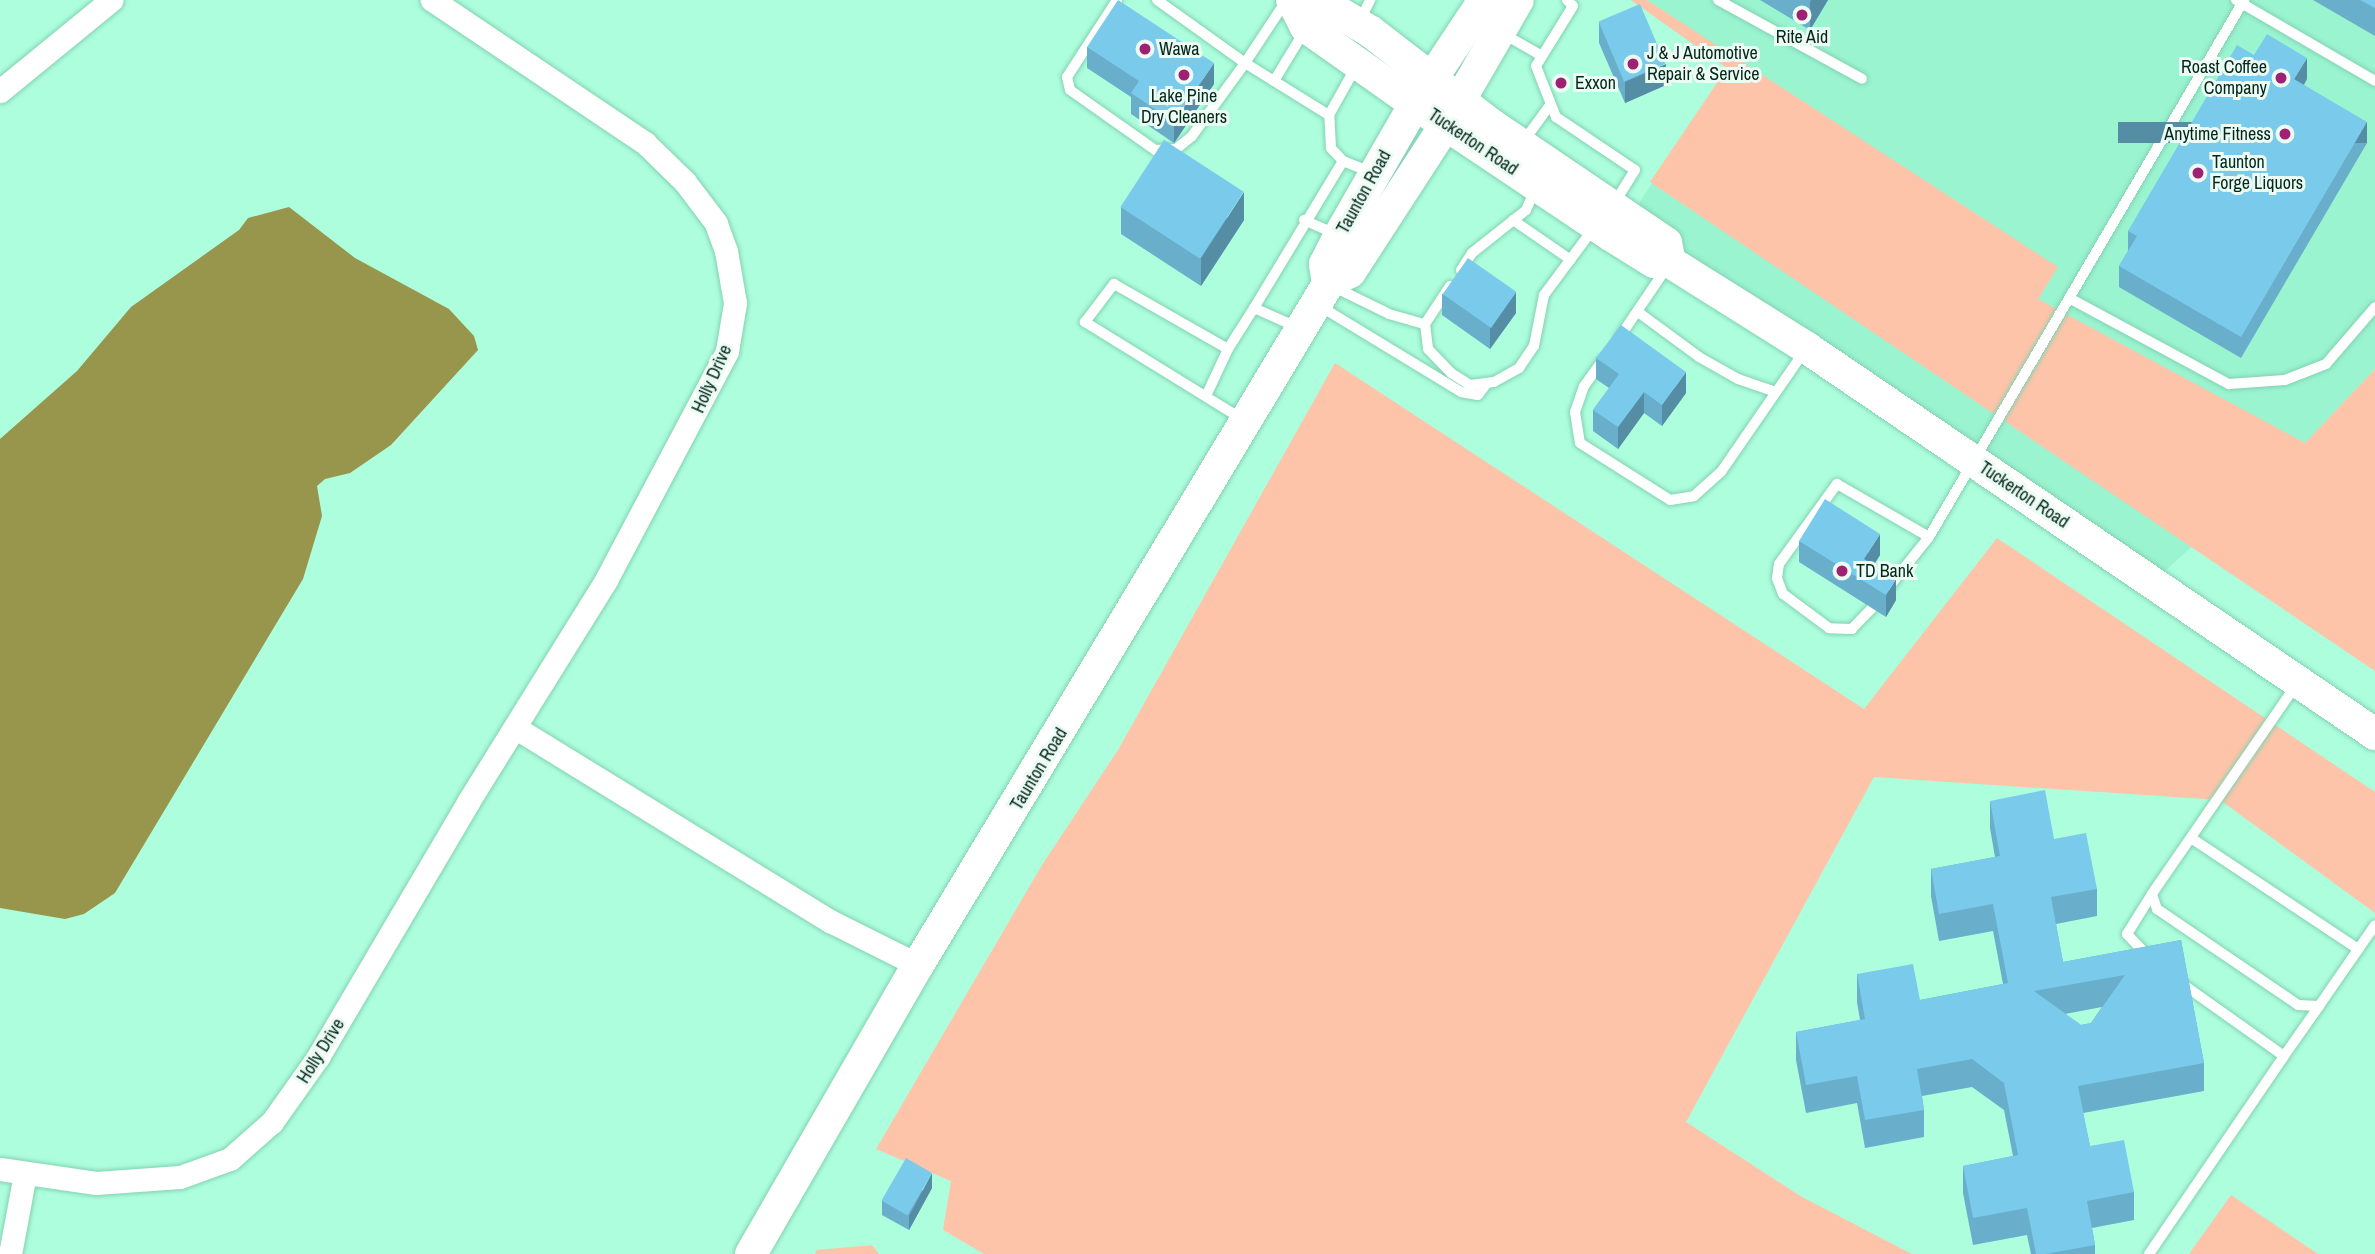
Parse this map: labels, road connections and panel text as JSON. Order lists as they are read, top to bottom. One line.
{"streets":{"main road":["Tuckerton Road","Taunton Road"],"street":["Holly Drive"]},"crossings":[["Tuckerton Road","Taunton Road"]],"places":["Rite Aid","Wawa","J & J Automotive Repair & Service","Lake Pine Dry Cleaners","Roast Coffee Company","Exxon","Anytime Fitness","Taunton Forge Liquors","TD Bank"]}
